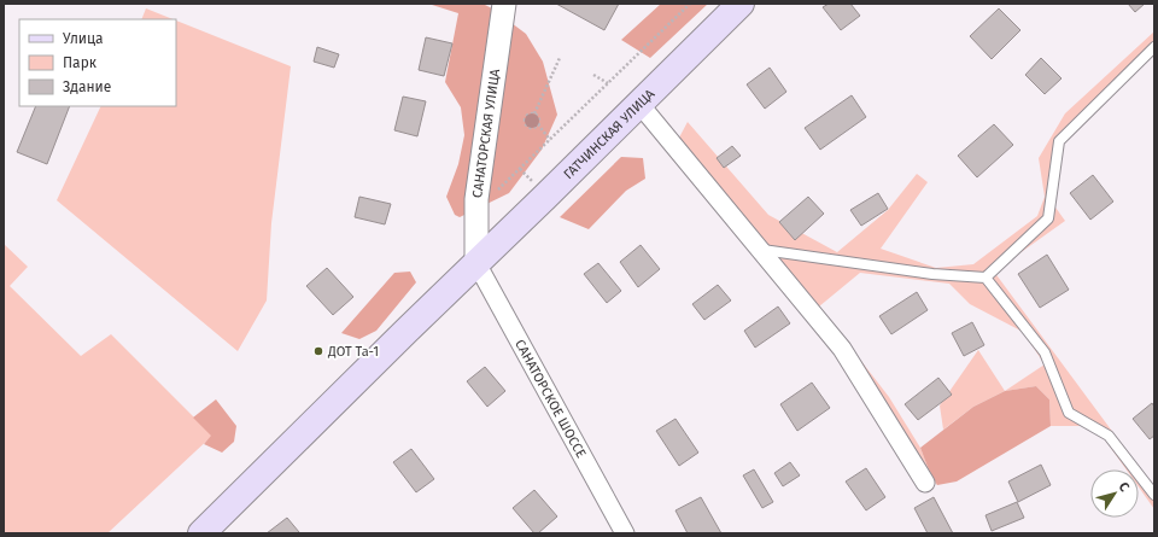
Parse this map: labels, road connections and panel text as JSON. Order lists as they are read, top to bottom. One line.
{"streets":{"main road":["ГАТЧИНСКАЯ УЛИЦА"],"street":["САНАТОРСКАЯ УЛИЦА","САНАТОРСКОЕ ШОССЕ"]},"crossings":[["САНАТОРСКАЯ УЛИЦА","ГАТЧИНСКАЯ УЛИЦА"],["САНАТОРСКАЯ УЛИЦА","САНАТОРСКОЕ ШОССЕ"],["ГАТЧИНСКАЯ УЛИЦА","САНАТОРСКОЕ ШОССЕ"]],"places":["ДОТ Та-1"],"legend":["Улица","Парк","Здание"],"north":"top right"}
